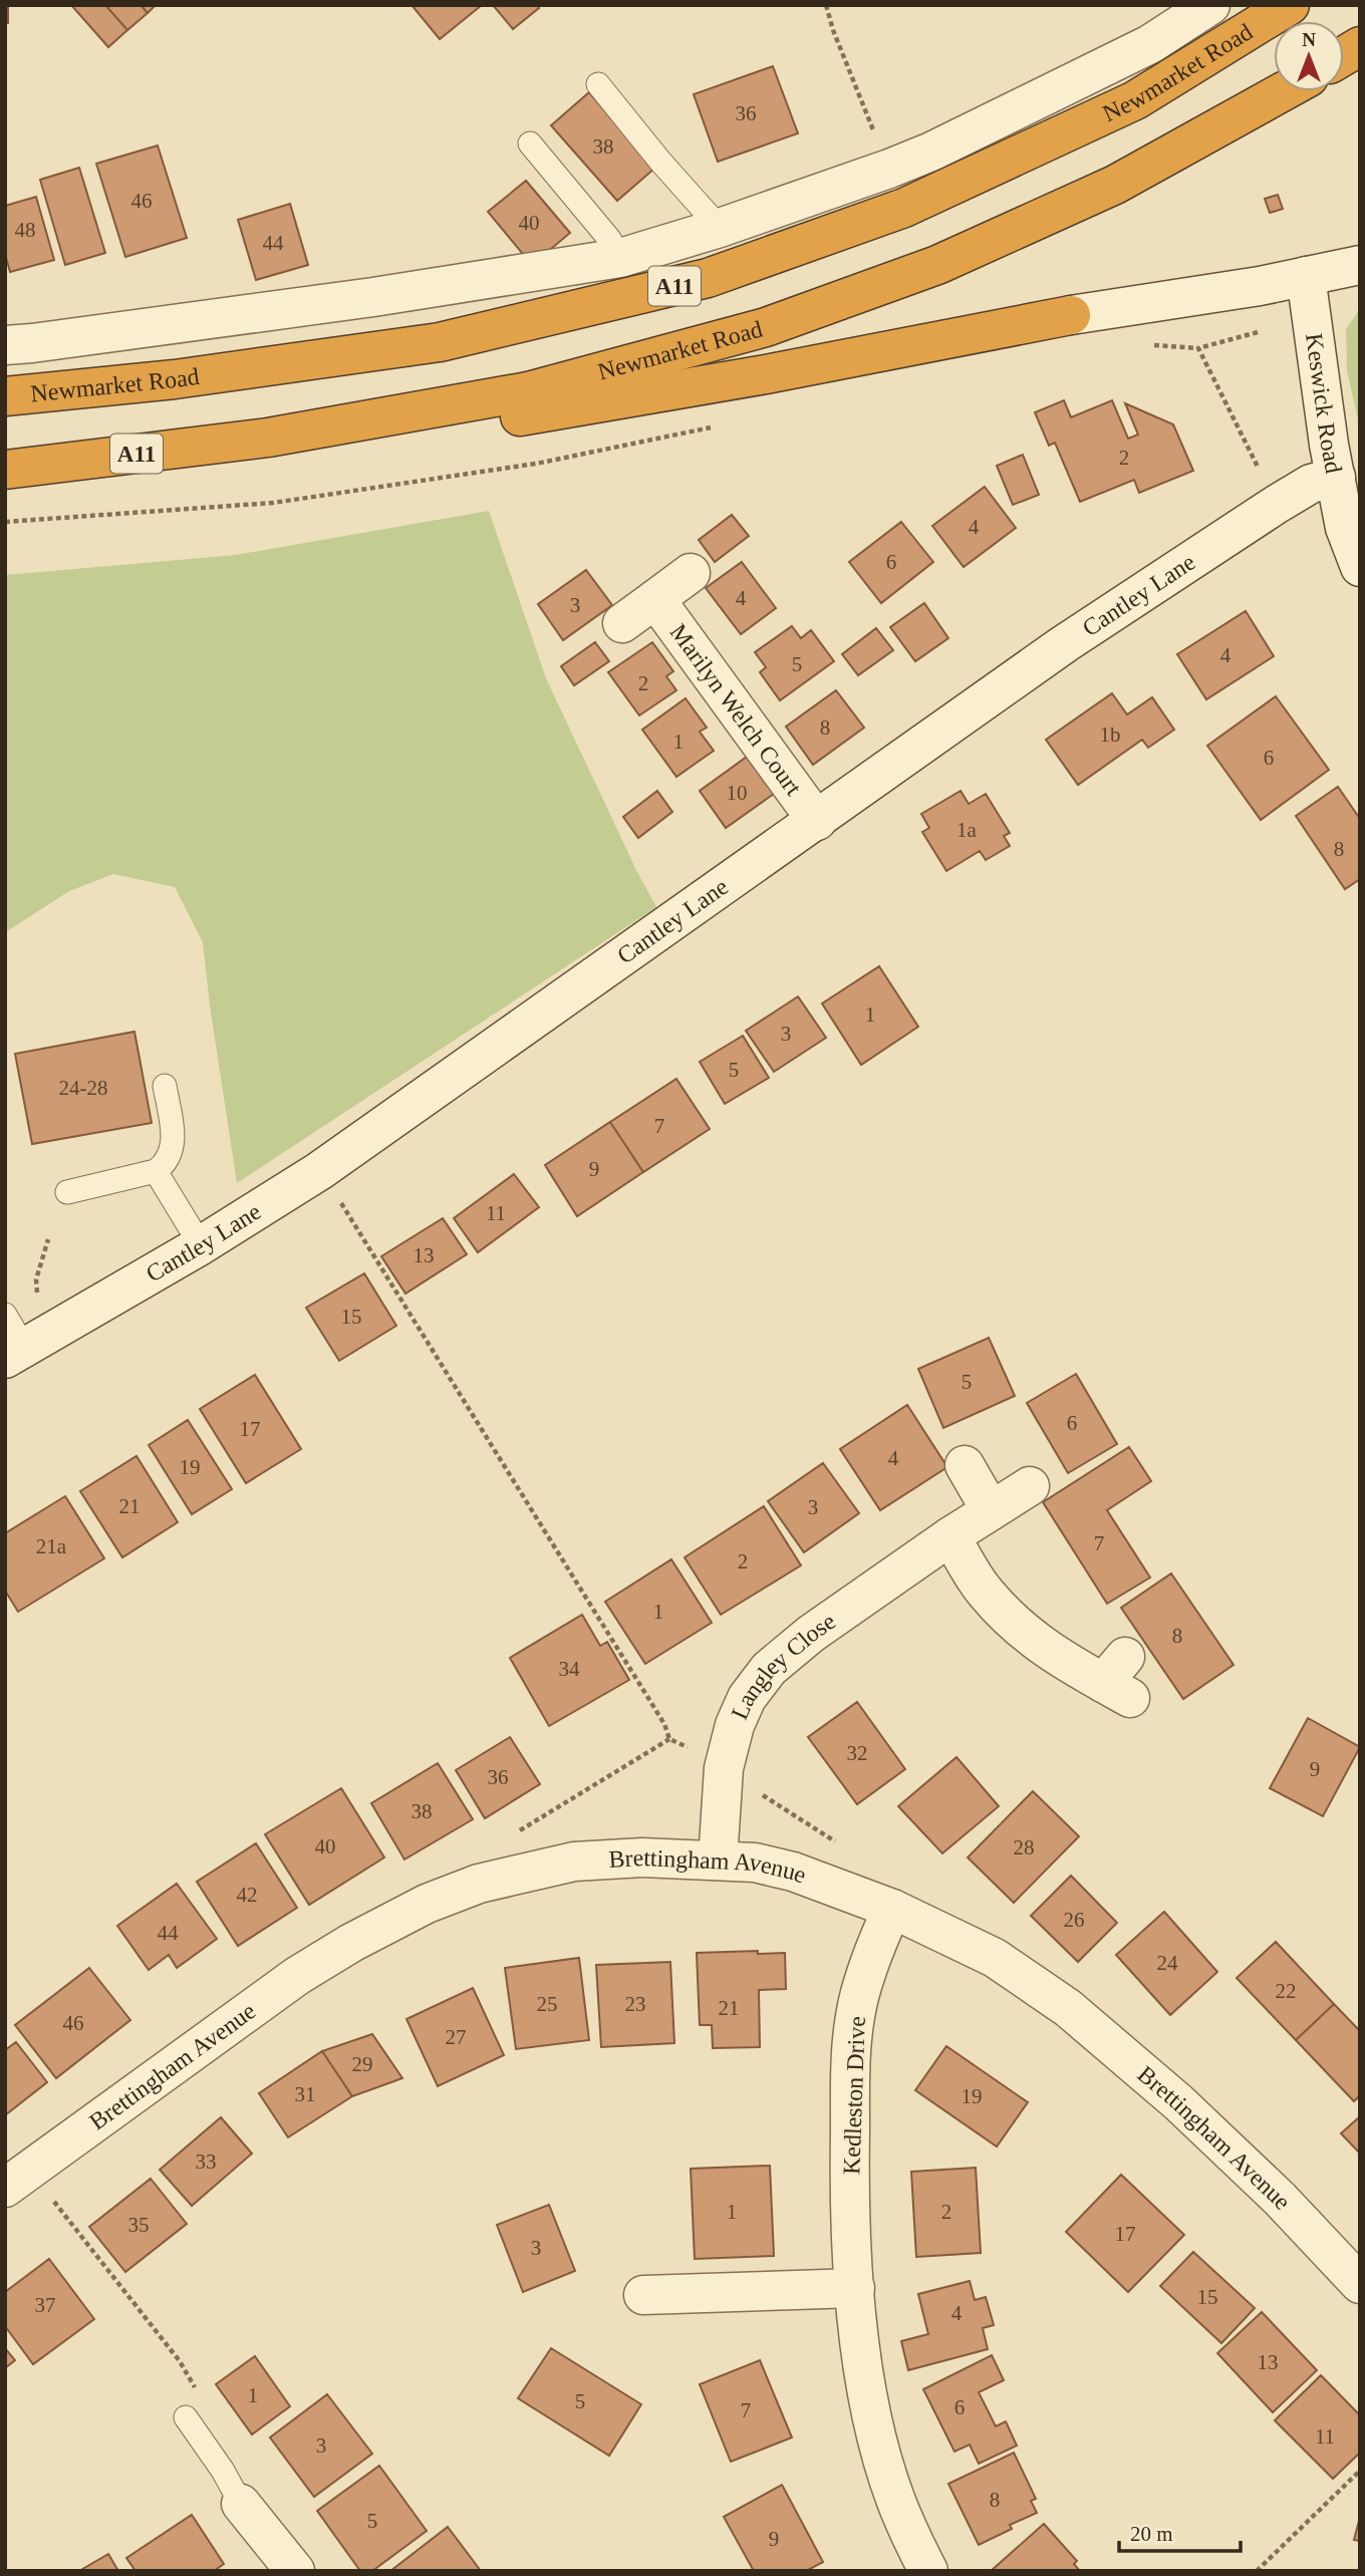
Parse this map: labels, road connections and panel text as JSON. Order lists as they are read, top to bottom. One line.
{"streets":{"highway":["Newmarket Road","A11"],"street":["Keswick Road","Cantley Lane","Marilyn Welch Court","Langley Close","Brettingham Avenue","Kedleston Drive"]},"crossings":[["Newmarket Road","A11"],["Keswick Road","Cantley Lane"],["Cantley Lane","Marilyn Welch Court"],["Langley Close","Brettingham Avenue"],["Brettingham Avenue","Kedleston Drive"]],"house_numbers":["36","38","46","40","48","44","2","4","6","4","3","4","5","2","8","1b","1","6","10","1a","8","1","3","5","24-28","7","9","11","13","15","5","6","17","4","19","21","3","7","21a","2","1","8","34","32","9","36","38","40","28","42","26","44","24","22","25","23","21","46","27","29","31","19","33","1","2","35","17","3","15","37","4","13","1","5","6","7","11","3","8","5","9"],"scale_bar":"20 m","north":"top"}
